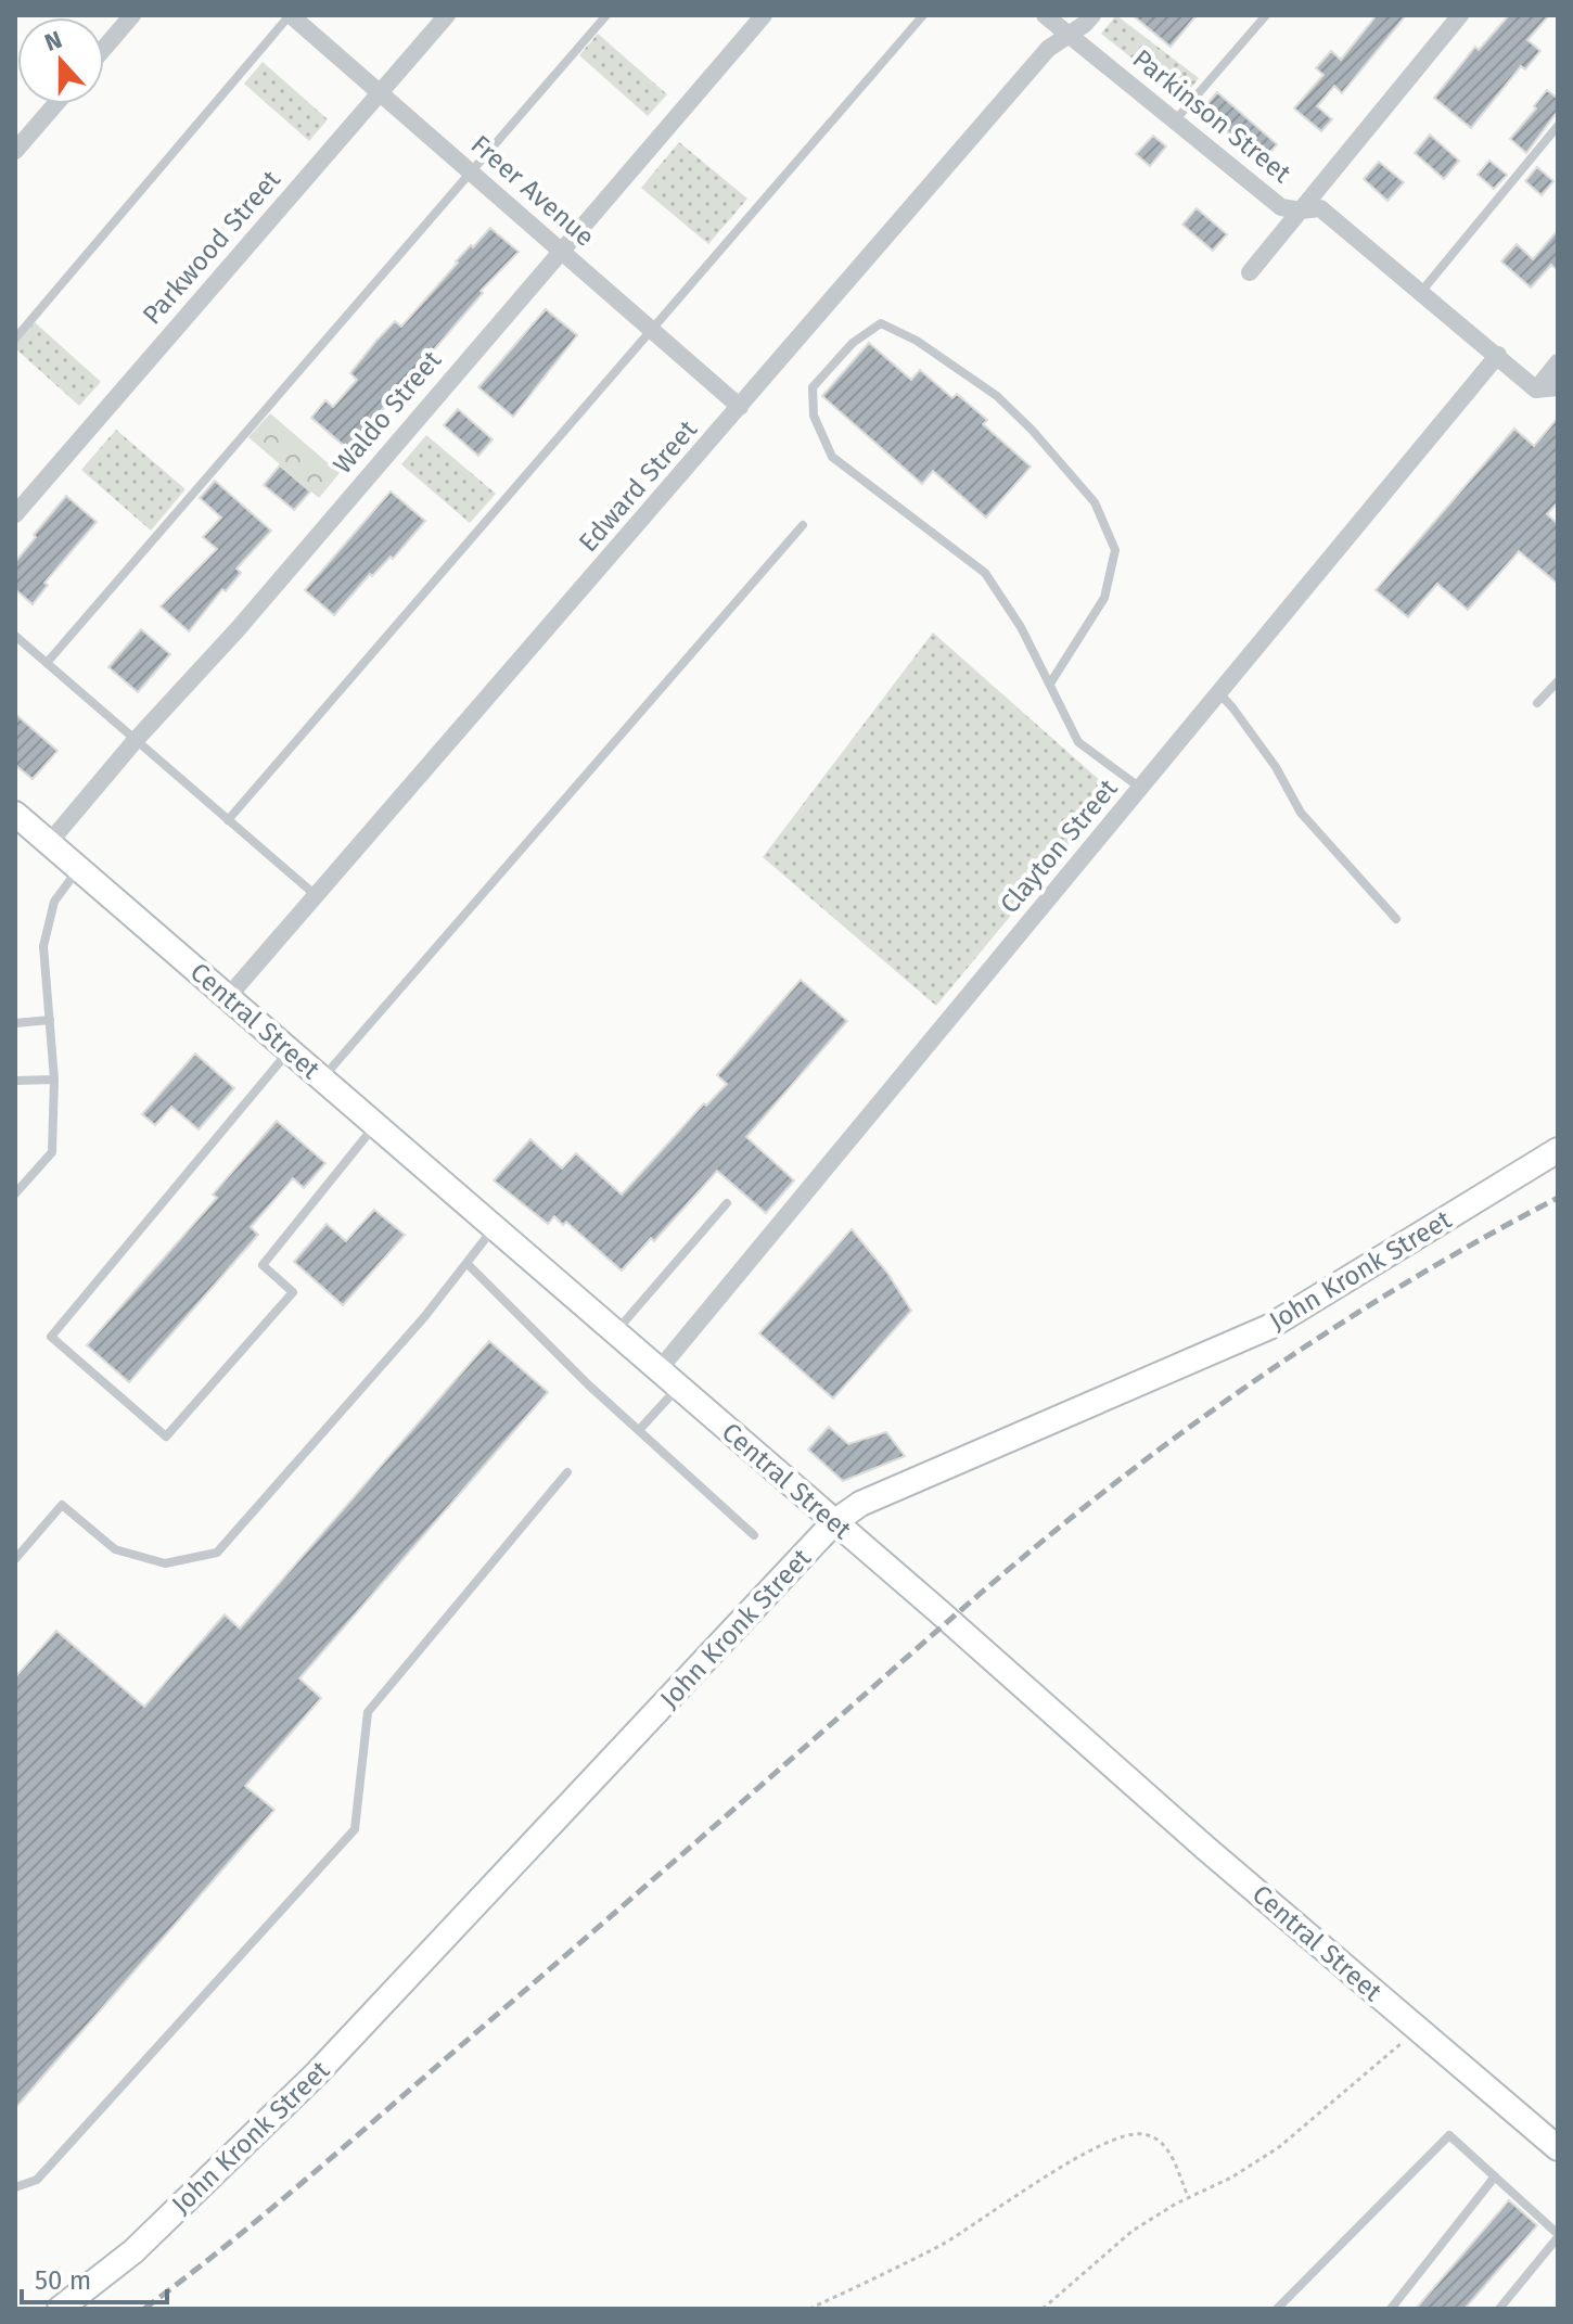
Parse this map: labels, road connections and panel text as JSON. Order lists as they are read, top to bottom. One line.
{"streets":{"street":["Parkinson Street","Freer Avenue","Parkwood Street","Waldo Street","Edward Street","Clayton Street","Central Street","John Kronk Street"]},"crossings":[["Parkinson Street","Edward Street"],["Parkinson Street","Clayton Street"],["Freer Avenue","Parkwood Street"],["Freer Avenue","Waldo Street"],["Freer Avenue","Edward Street"],["Waldo Street","Central Street"],["Edward Street","Central Street"],["Clayton Street","Central Street"],["Central Street","John Kronk Street"]],"scale_bar":"50 m","north":"top"}
